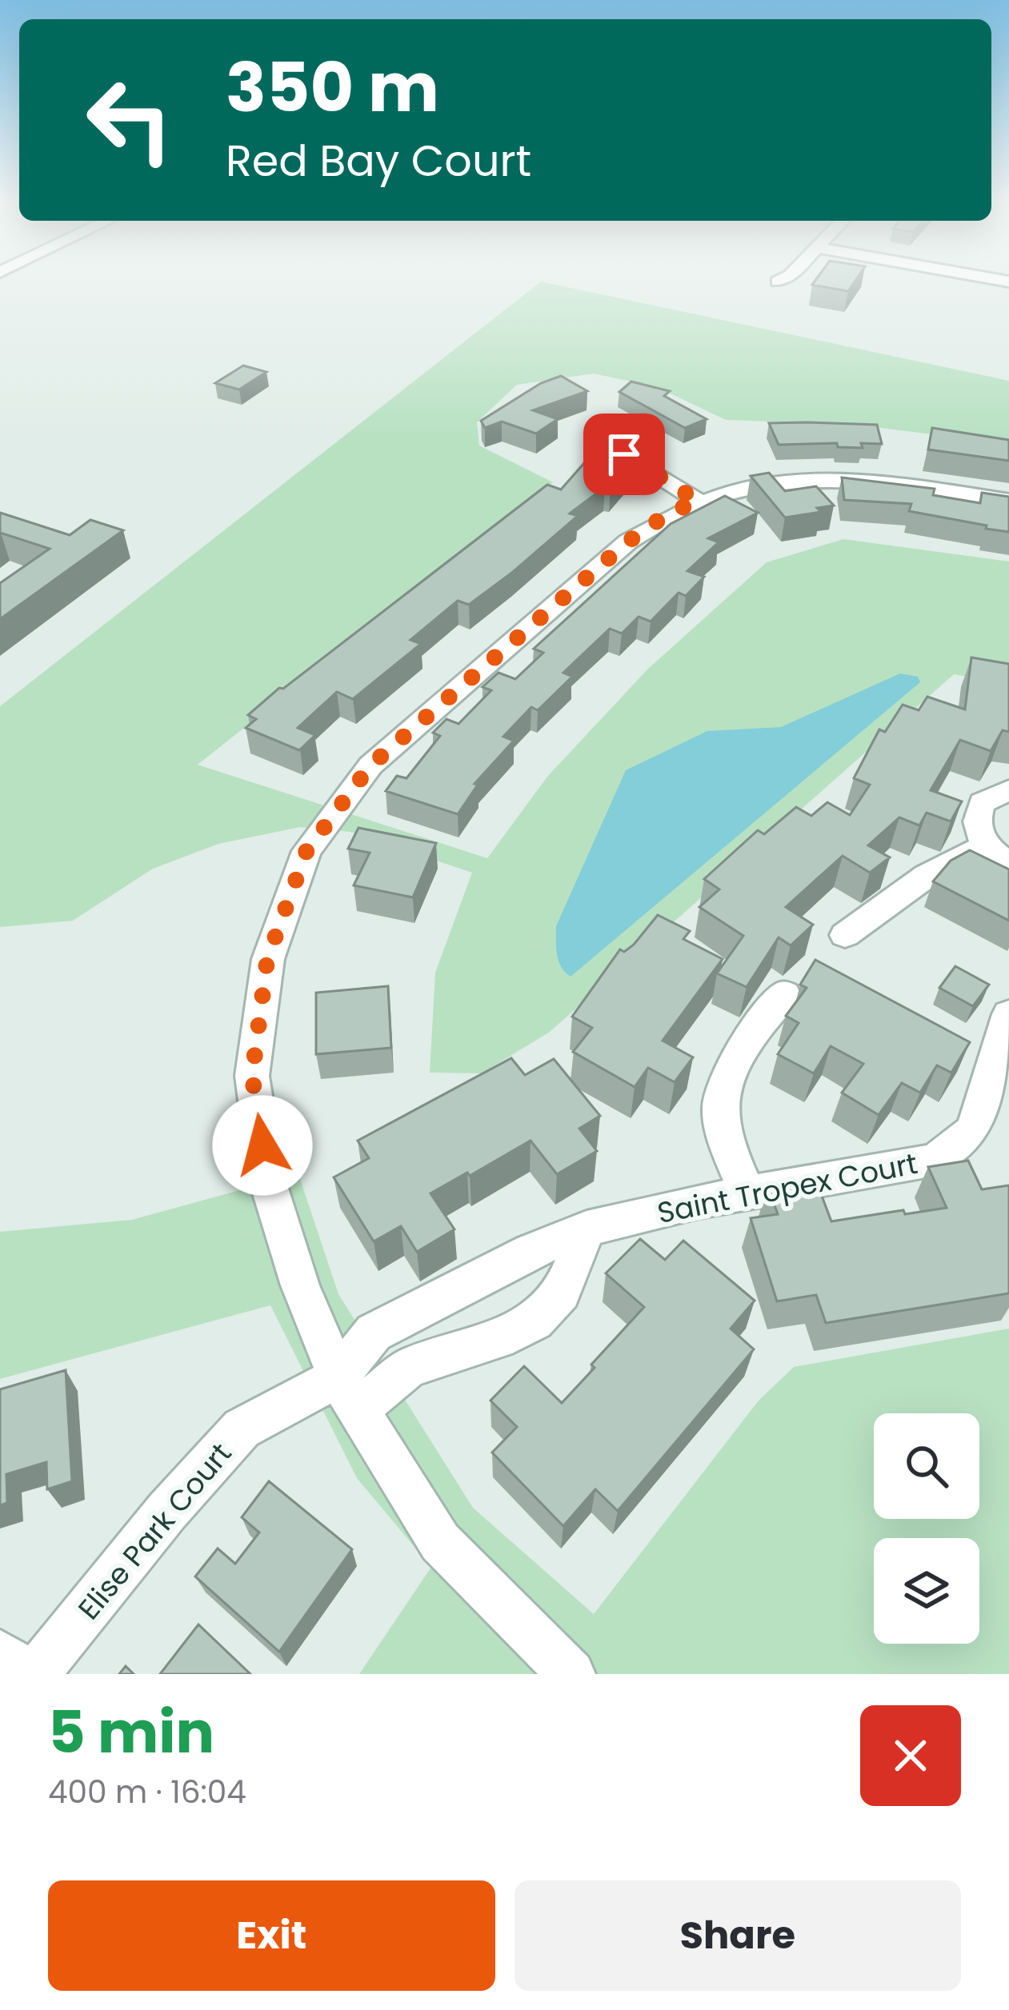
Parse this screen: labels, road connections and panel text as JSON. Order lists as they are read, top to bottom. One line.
{"streets":{"street":["Saint Tropex Court","Elise Park Court"]},"crossings":[["Saint Tropex Court","Elise Park Court"]],"page":{"turn":["350 m","Red Bay Court"],"heading":["5 min","400 m · 16:04"],"buttons":["Exit","Share"]}}
